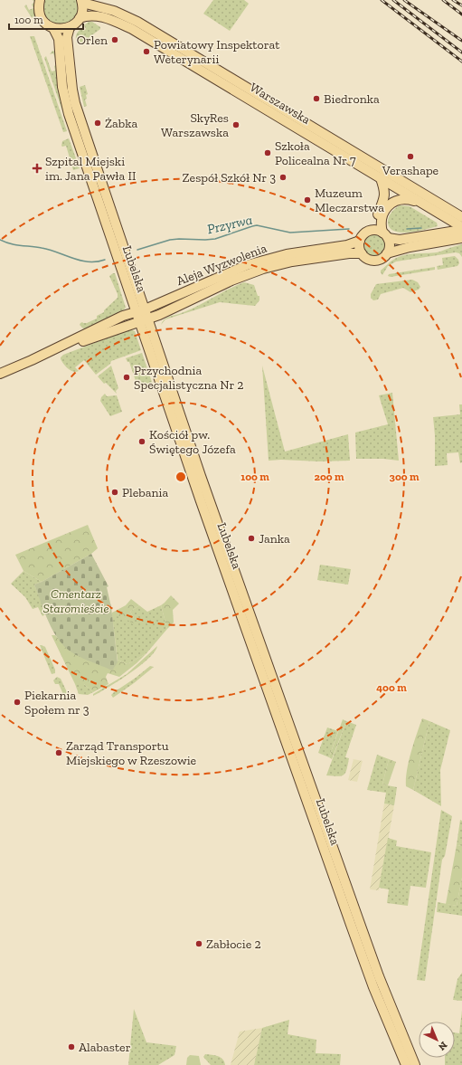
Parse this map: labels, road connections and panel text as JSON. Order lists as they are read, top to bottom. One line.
{"streets":{"main road":["Warszawska","Aleja Wyzwolenia","Lubelska"]},"crossings":[["Aleja Wyzwolenia","Lubelska"]],"water":["Przyrwa"],"parks":["Cmentarz Staromieście"],"places":{"other":["Orlen","Powiatowy Inspektorat Weterynarii","Biedronka","Żabka","SkyRes Warszawska","Szkoła Policealna Nr 7","Verashape","Zespół Szkół Nr 3","Muzeum Mleczarstwa","Przychodnia Specjalistyczna Nr 2","Kościół pw. Świętego Józefa","Plebania","Janka","Piekarnia Społem nr 3","Zarząd Transportu Miejskiego w Rzeszowie","Zabłocie 2","Alabaster"],"health":["Szpital Miejski im. Jana Pawła II"]},"scale_bar":"100 m","north":"bottom right","rings":["100 m","200 m","300 m","400 m"]}
